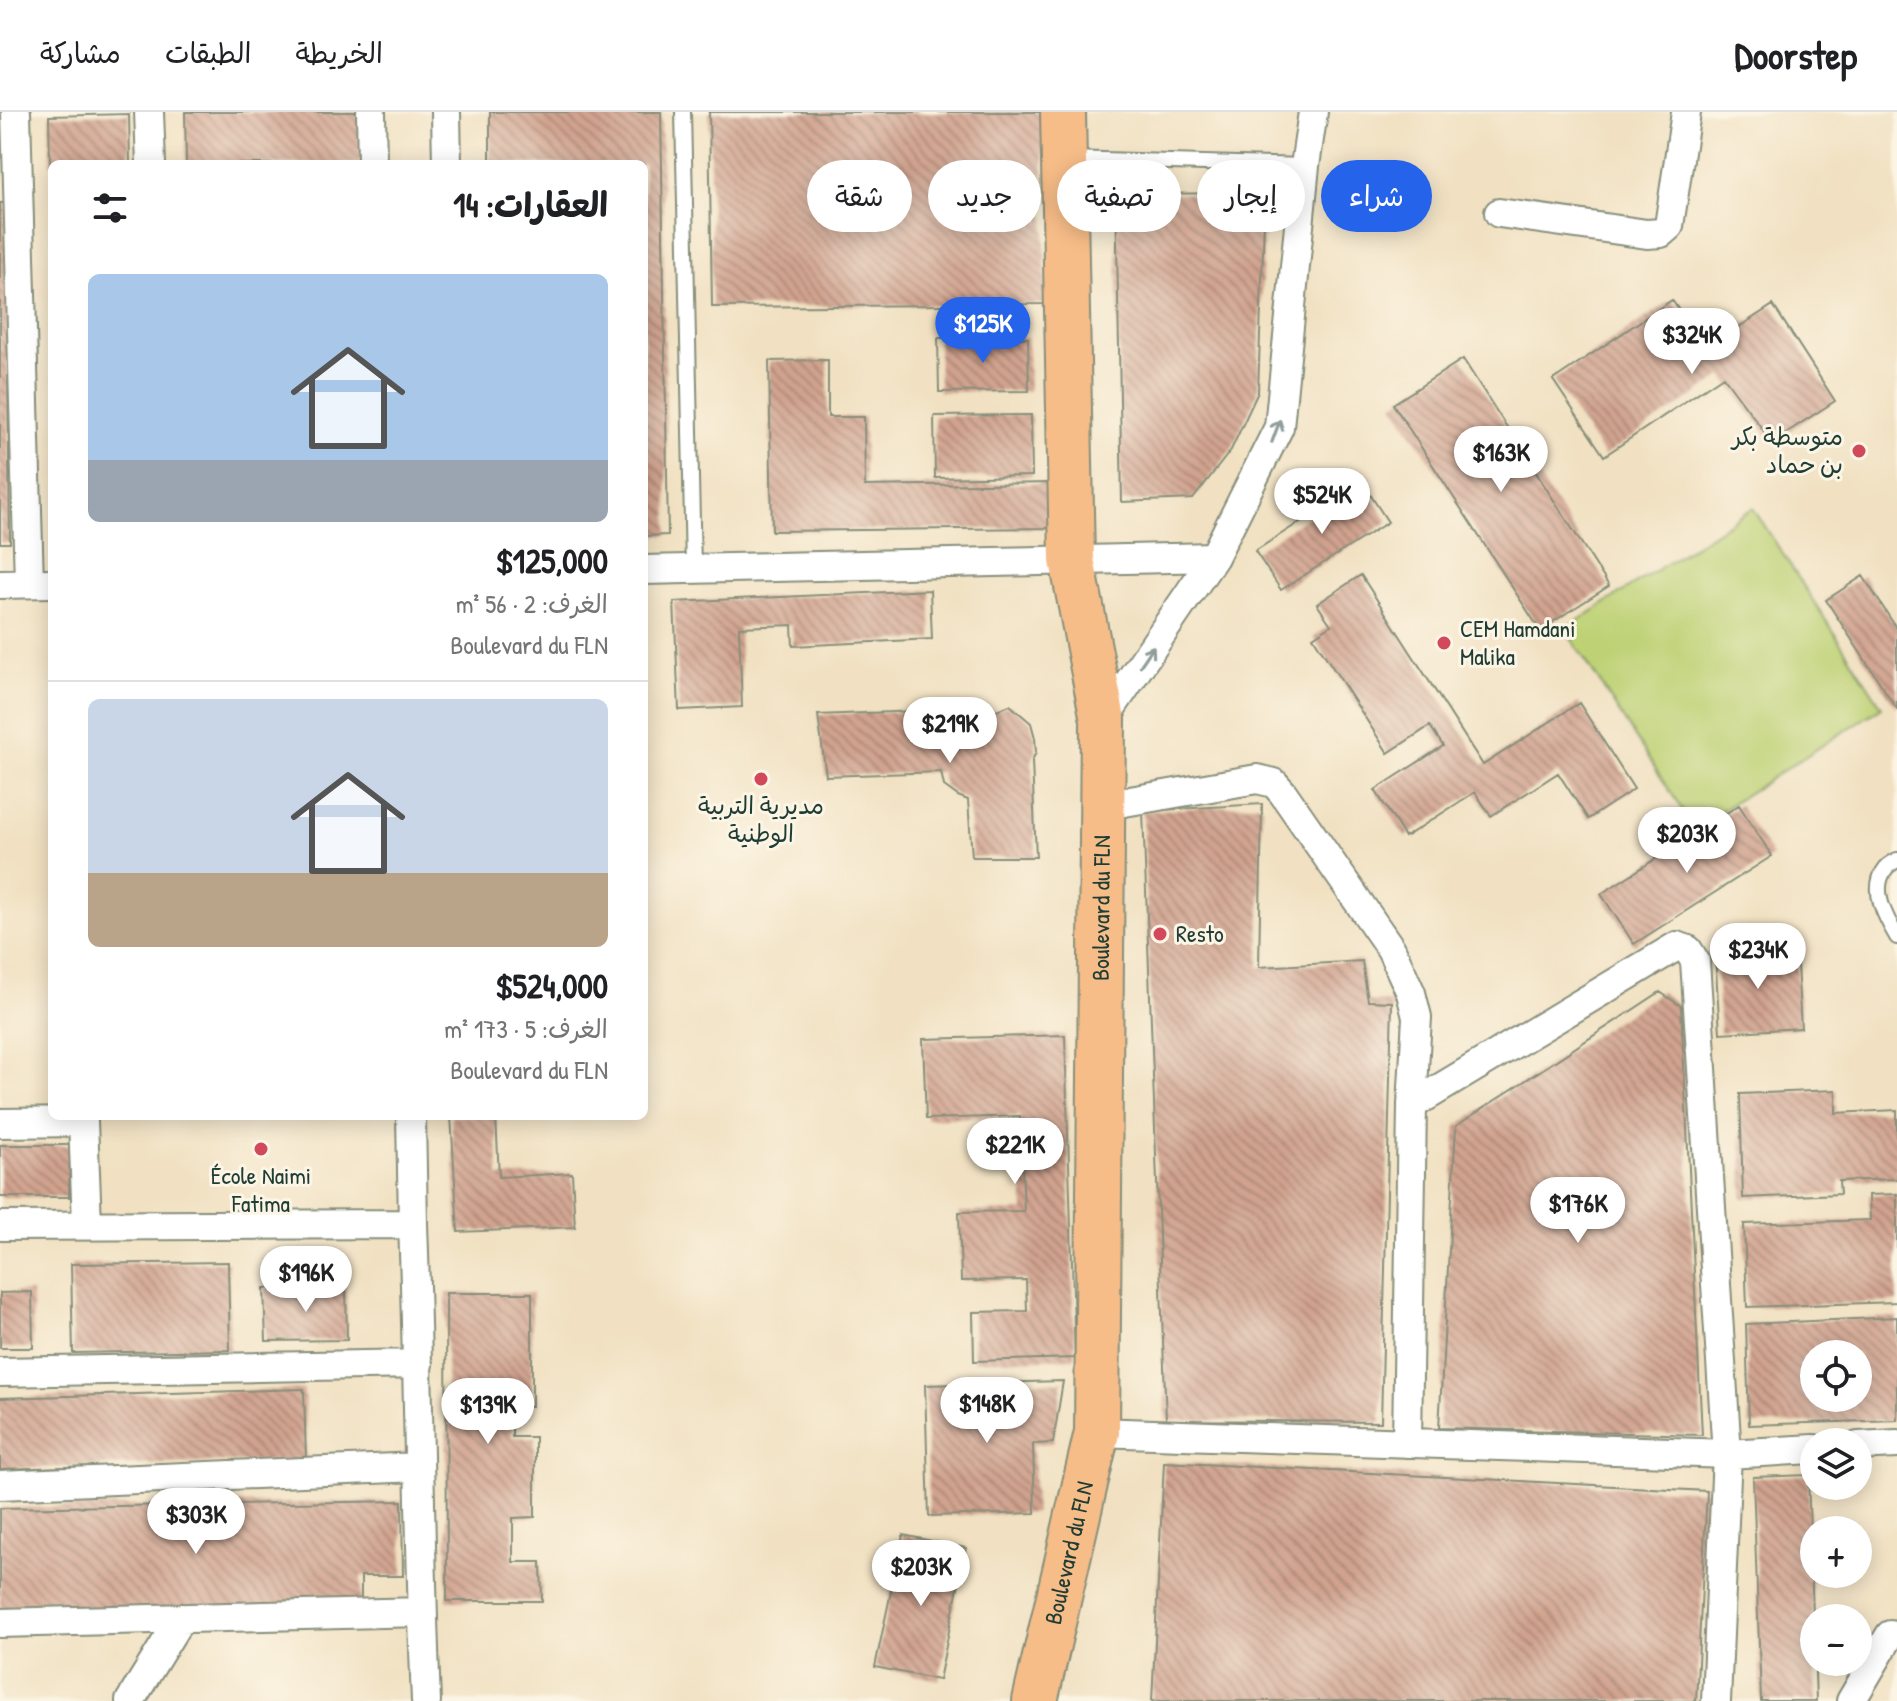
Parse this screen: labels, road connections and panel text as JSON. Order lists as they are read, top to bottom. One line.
{"streets":{"main road":["Boulevard du FLN"]},"places":["متوسطة بكر بن حماد","CEM Hamdani Malika","مديرية التربية الوطنية","Resto","École Naimi Fatima"],"page":{"header":"Doorstep","nav":["الخريطة","الطبقات","مشاركة"],"chip":["شراء","إيجار","تصفية","جديد","شقة"],"heading":"العقارات: 14","list":[{"name":"$125,000","note":"الغرف: 2 · 56 m² · Boulevard du FLN"},{"name":"$524,000","note":"الغرف: 5 · 173 m² · Boulevard du FLN"}],"price":["$125K","$324K","$163K","$524K","$219K","$203K","$234K","$221K","$176K","$196K","$148K","$139K","$303K","$203K"],"map_buttons":["+","−"]}}
